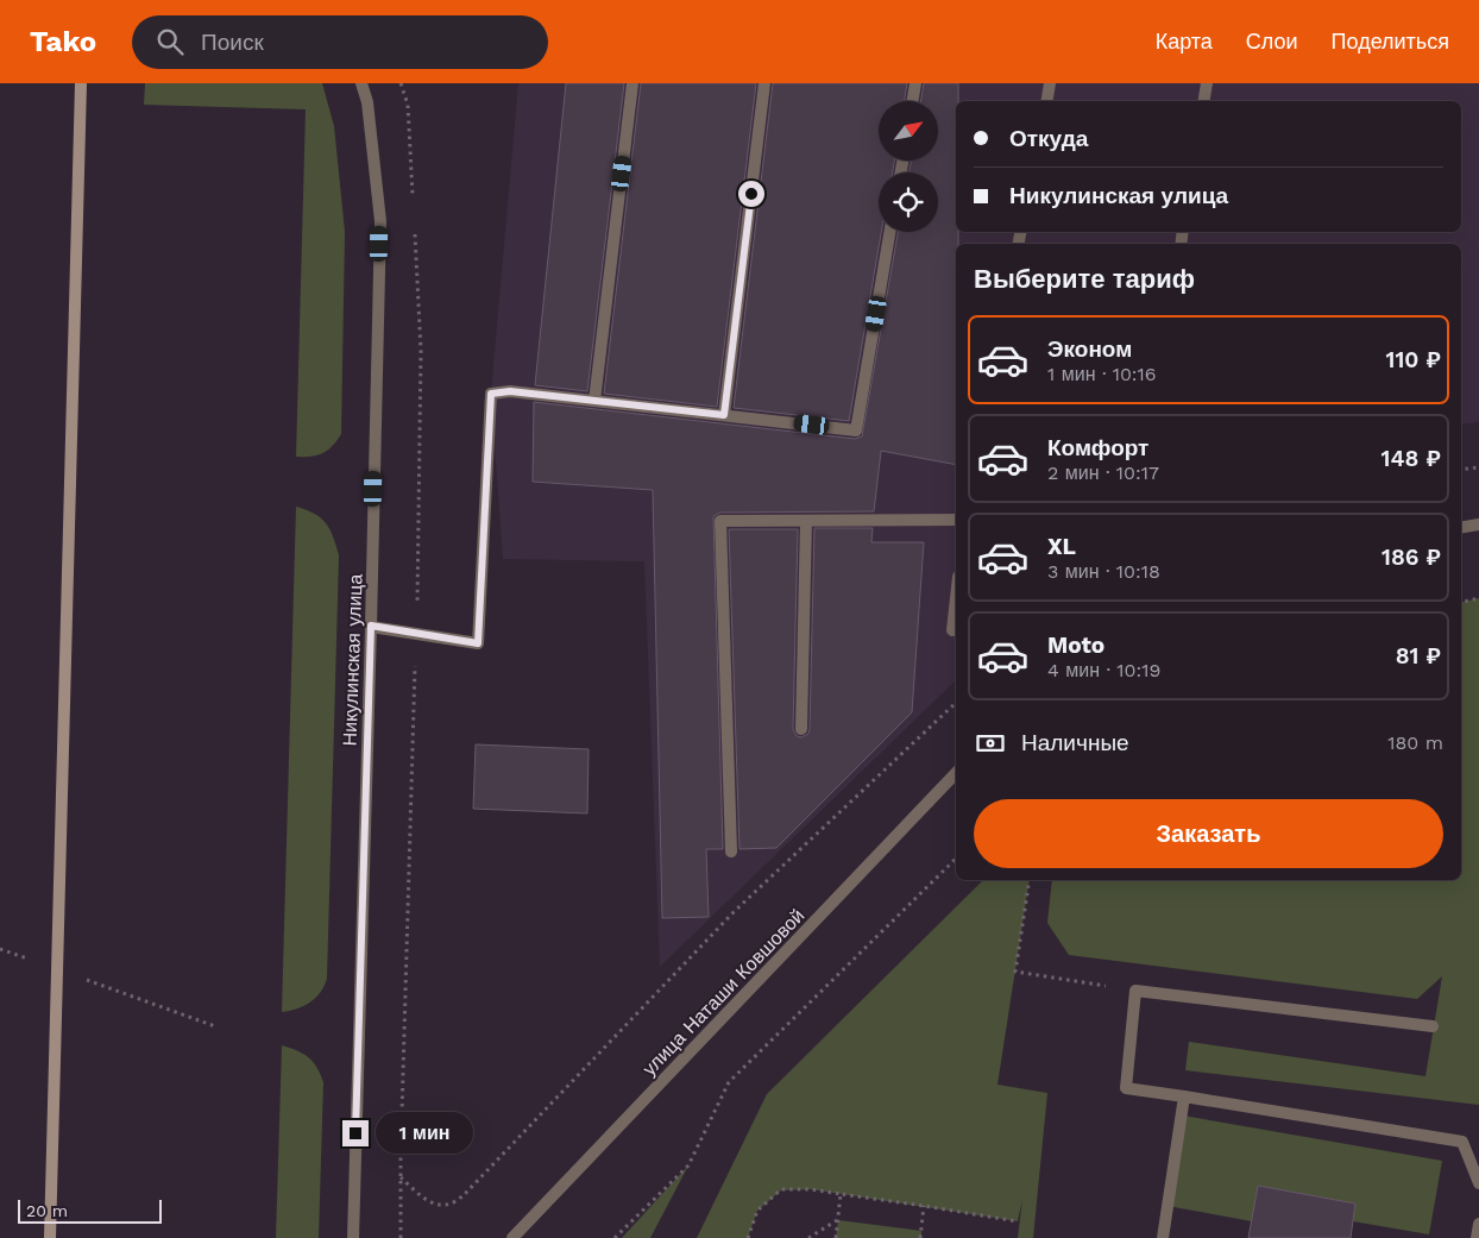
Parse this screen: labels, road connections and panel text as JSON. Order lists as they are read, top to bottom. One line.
{"streets":{"street":["Никулинская улица","улица Наташи Ковшовой"]},"scale_bar":"20 m","north":"top right","page":{"header":"Tako","search":"Поиск","nav":["Карта","Слои","Поделиться"],"banner":["Откуда","Никулинская улица"],"heading":"Выберите тариф","list":[{"name":"Эконом","note":"1 мин · 10:16","value":"110 ₽"},{"name":"Комфорт","note":"2 мин · 10:17","value":"148 ₽"},{"name":"XL","note":"3 мин · 10:18","value":"186 ₽"},{"name":"Moto","note":"4 мин · 10:19","value":"81 ₽"}],"pay":["Наличные","180 m"],"buttons":"Заказать","bubble":"1 мин","scale":"20 m"}}
